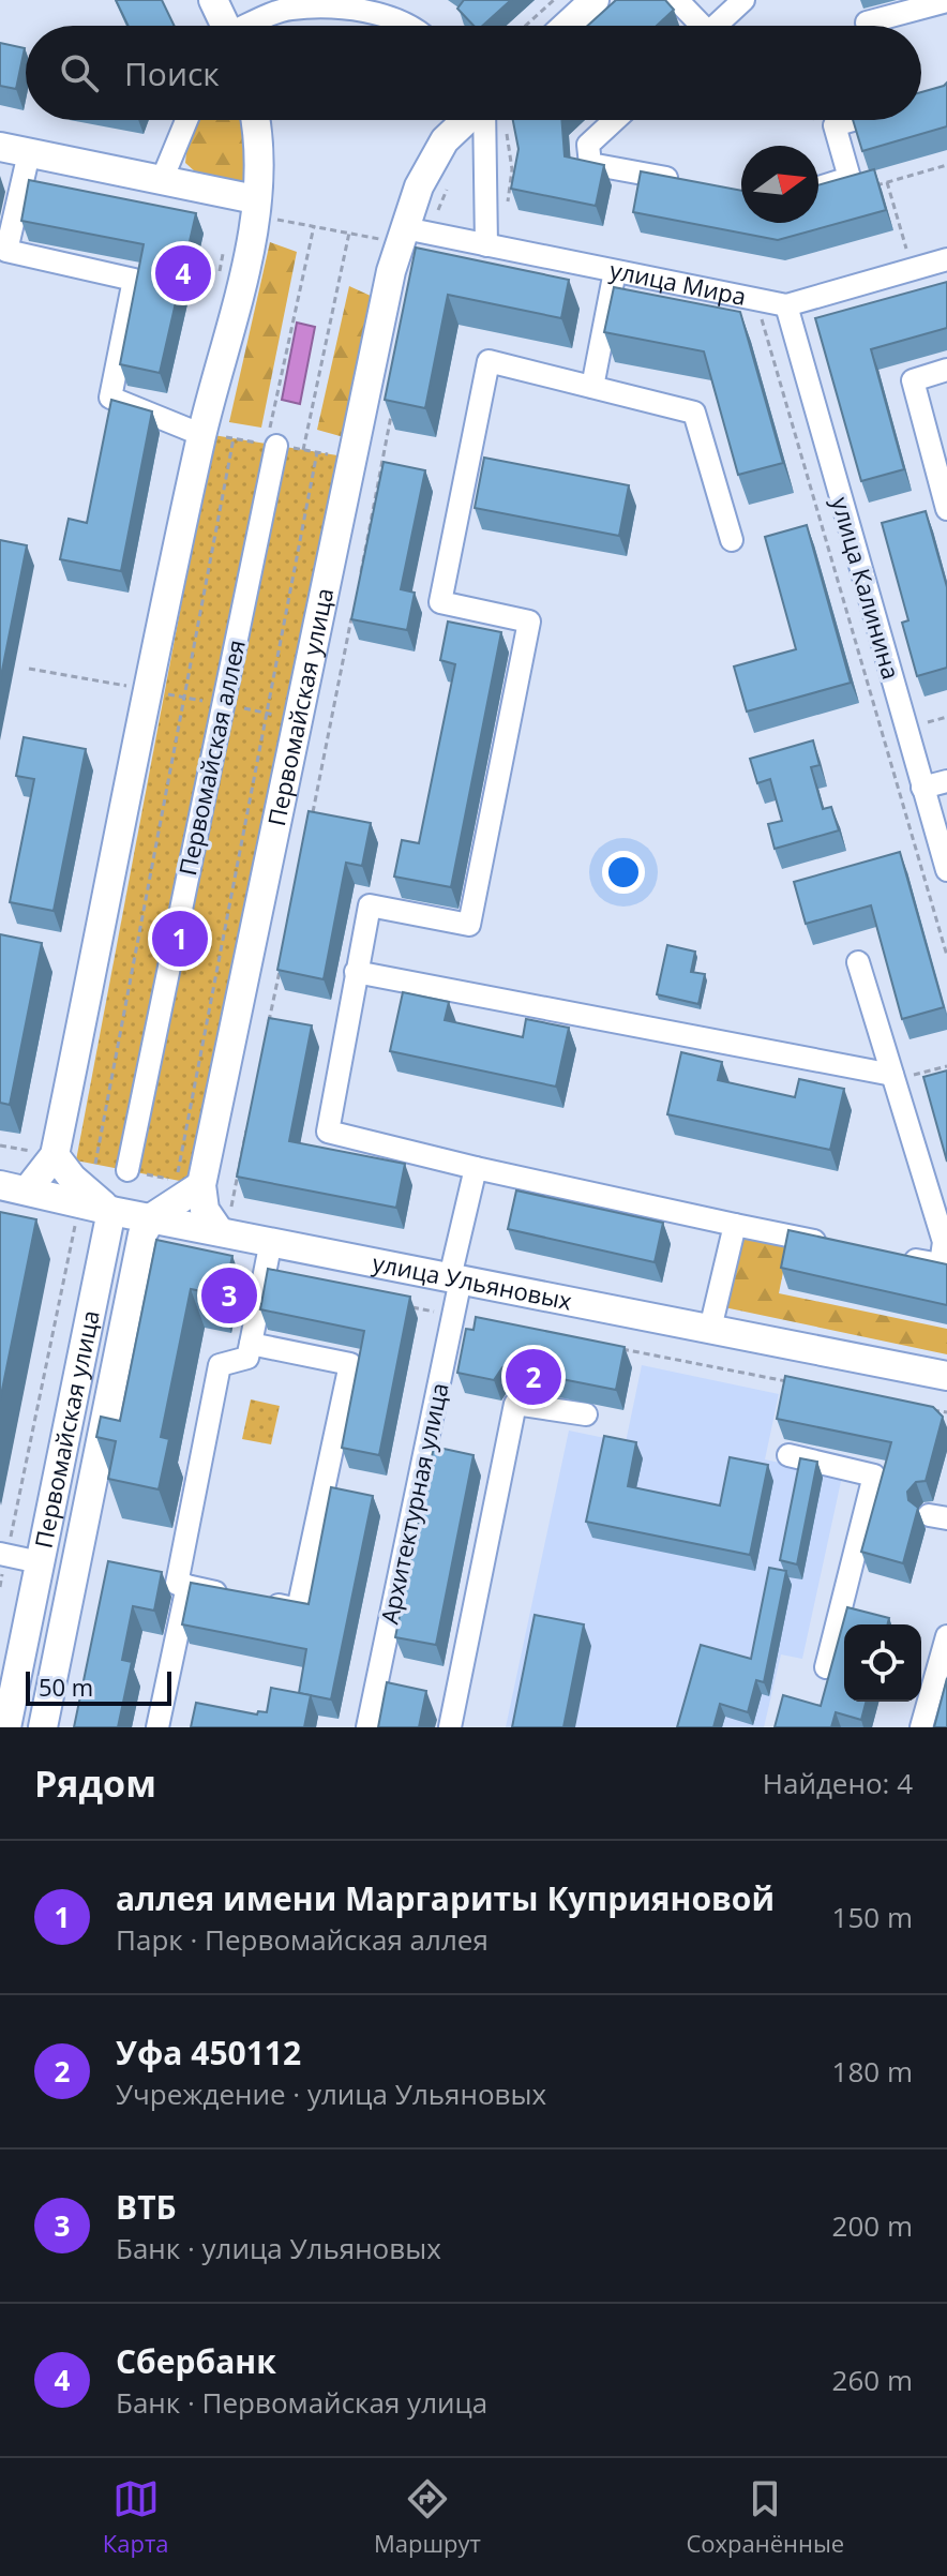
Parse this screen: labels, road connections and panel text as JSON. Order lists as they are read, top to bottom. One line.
{"streets":{"main road":["Первомайская улица","улица Ульяновых"],"street":["улица Мира","улица Калинина","Первомайская аллея","Архитектурная улица"]},"crossings":[["улица Мира","улица Калинина"],["улица Мира","Первомайская улица"],["Первомайская улица","улица Ульяновых"],["улица Ульяновых","Архитектурная улица"]],"scale_bar":"50 m","north":"right","page":{"search":"Поиск","pins":["4","1","3","2"],"scale":"50 m","heading":["Рядом","Найдено: 4"],"list":[{"mark":"1","name":"аллея имени Маргариты Куприяновой","note":"Парк · Первомайская аллея","value":"150 m"},{"mark":"2","name":"Уфа 450112","note":"Учреждение · улица Ульяновых","value":"180 m"},{"mark":"3","name":"ВТБ","note":"Банк · улица Ульяновых","value":"200 m"},{"mark":"4","name":"Сбербанк","note":"Банк · Первомайская улица","value":"260 m"}],"nav":["Карта","Маршрут","Сохранённые"]}}
